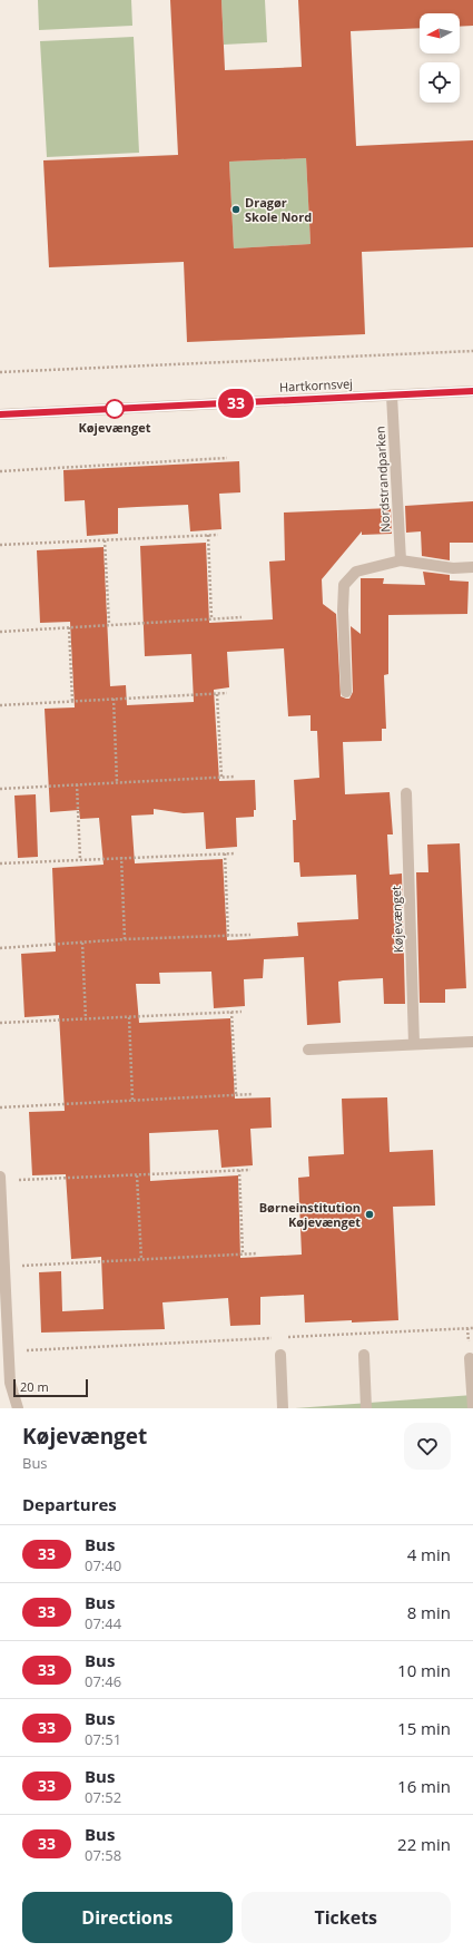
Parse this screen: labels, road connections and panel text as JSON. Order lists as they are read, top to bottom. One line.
{"streets":{"street":["Hartkornsvej","Nordstrandparken","Køjevænget"]},"crossings":[["Hartkornsvej","Nordstrandparken"]],"places":["Dragør Skole Nord","Køjevænget","Børneinstitution Køjevænget"],"lines":["bus line 33"],"scale_bar":"20 m","north":"left","page":{"on_map":"33","scale":"20 m","heading":[["Køjevænget","Bus"],"Departures"],"list":[{"mark":"33","name":"Bus","note":"07:40","value":"4 min"},{"mark":"33","name":"Bus","note":"07:44","value":"8 min"},{"mark":"33","name":"Bus","note":"07:46","value":"10 min"},{"mark":"33","name":"Bus","note":"07:51","value":"15 min"},{"mark":"33","name":"Bus","note":"07:52","value":"16 min"},{"mark":"33","name":"Bus","note":"07:58","value":"22 min"}],"buttons":["Directions","Tickets"]}}
